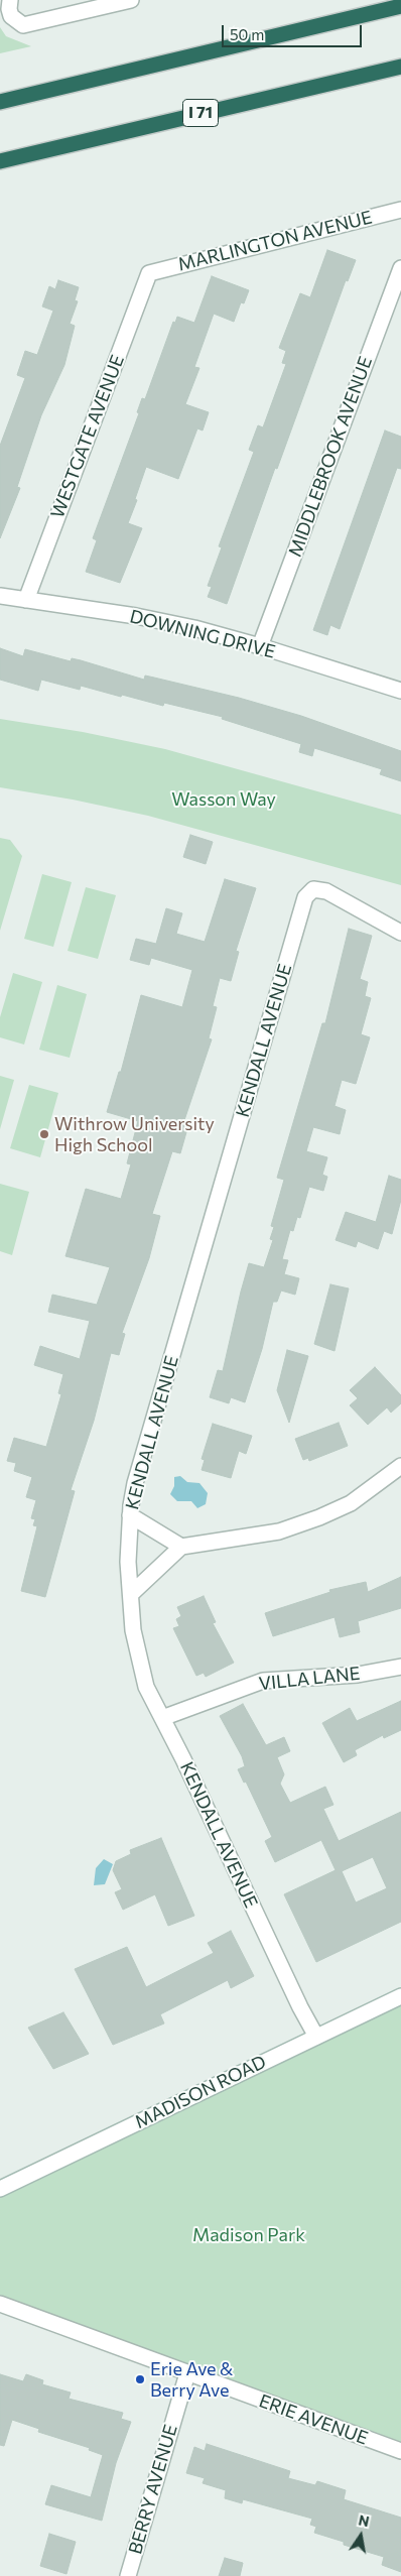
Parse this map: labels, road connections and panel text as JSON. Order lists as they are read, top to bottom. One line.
{"streets":{"highway":["I 71"],"street":["MARLINGTON AVENUE","WESTGATE AVENUE","MIDDLEBROOK AVENUE","DOWNING DRIVE","KENDALL AVENUE","VILLA LANE","MADISON ROAD","ERIE AVENUE","BERRY AVENUE"]},"crossings":[["MARLINGTON AVENUE","WESTGATE AVENUE"],["WESTGATE AVENUE","DOWNING DRIVE"],["MIDDLEBROOK AVENUE","DOWNING DRIVE"],["KENDALL AVENUE","VILLA LANE"],["KENDALL AVENUE","MADISON ROAD"],["ERIE AVENUE","BERRY AVENUE"]],"parks":["Wasson Way","Madison Park"],"places":["Withrow University High School","Erie Ave & Berry Ave"],"scale_bar":"50 m","north":"top"}
